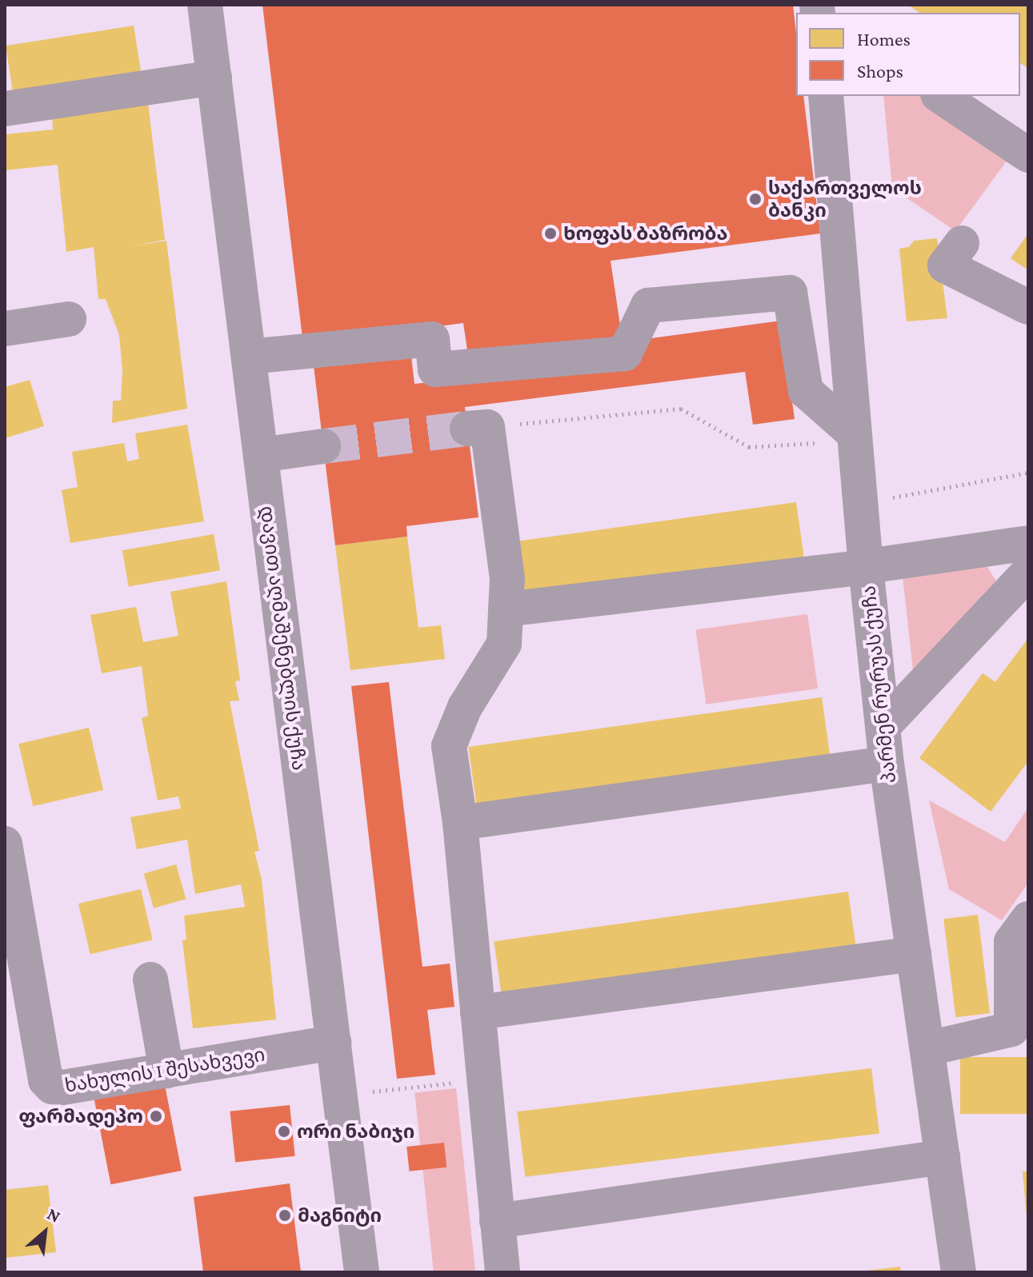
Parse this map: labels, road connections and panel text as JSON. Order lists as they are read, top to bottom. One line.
{"streets":{"street":["დავით აღმაშენებლის ქუჩა","პარმენ რურუას ქუჩა","ხახულის I შესახვევი"]},"crossings":[["დავით აღმაშენებლის ქუჩა","ხახულის I შესახვევი"]],"places":["საქართველოს ბანკი","Ხოფას Ბაზრობა","ფარმადეპო","ორი ნაბიჯი","მაგნიტი"],"legend":["Homes","Shops"],"north":"top right"}
